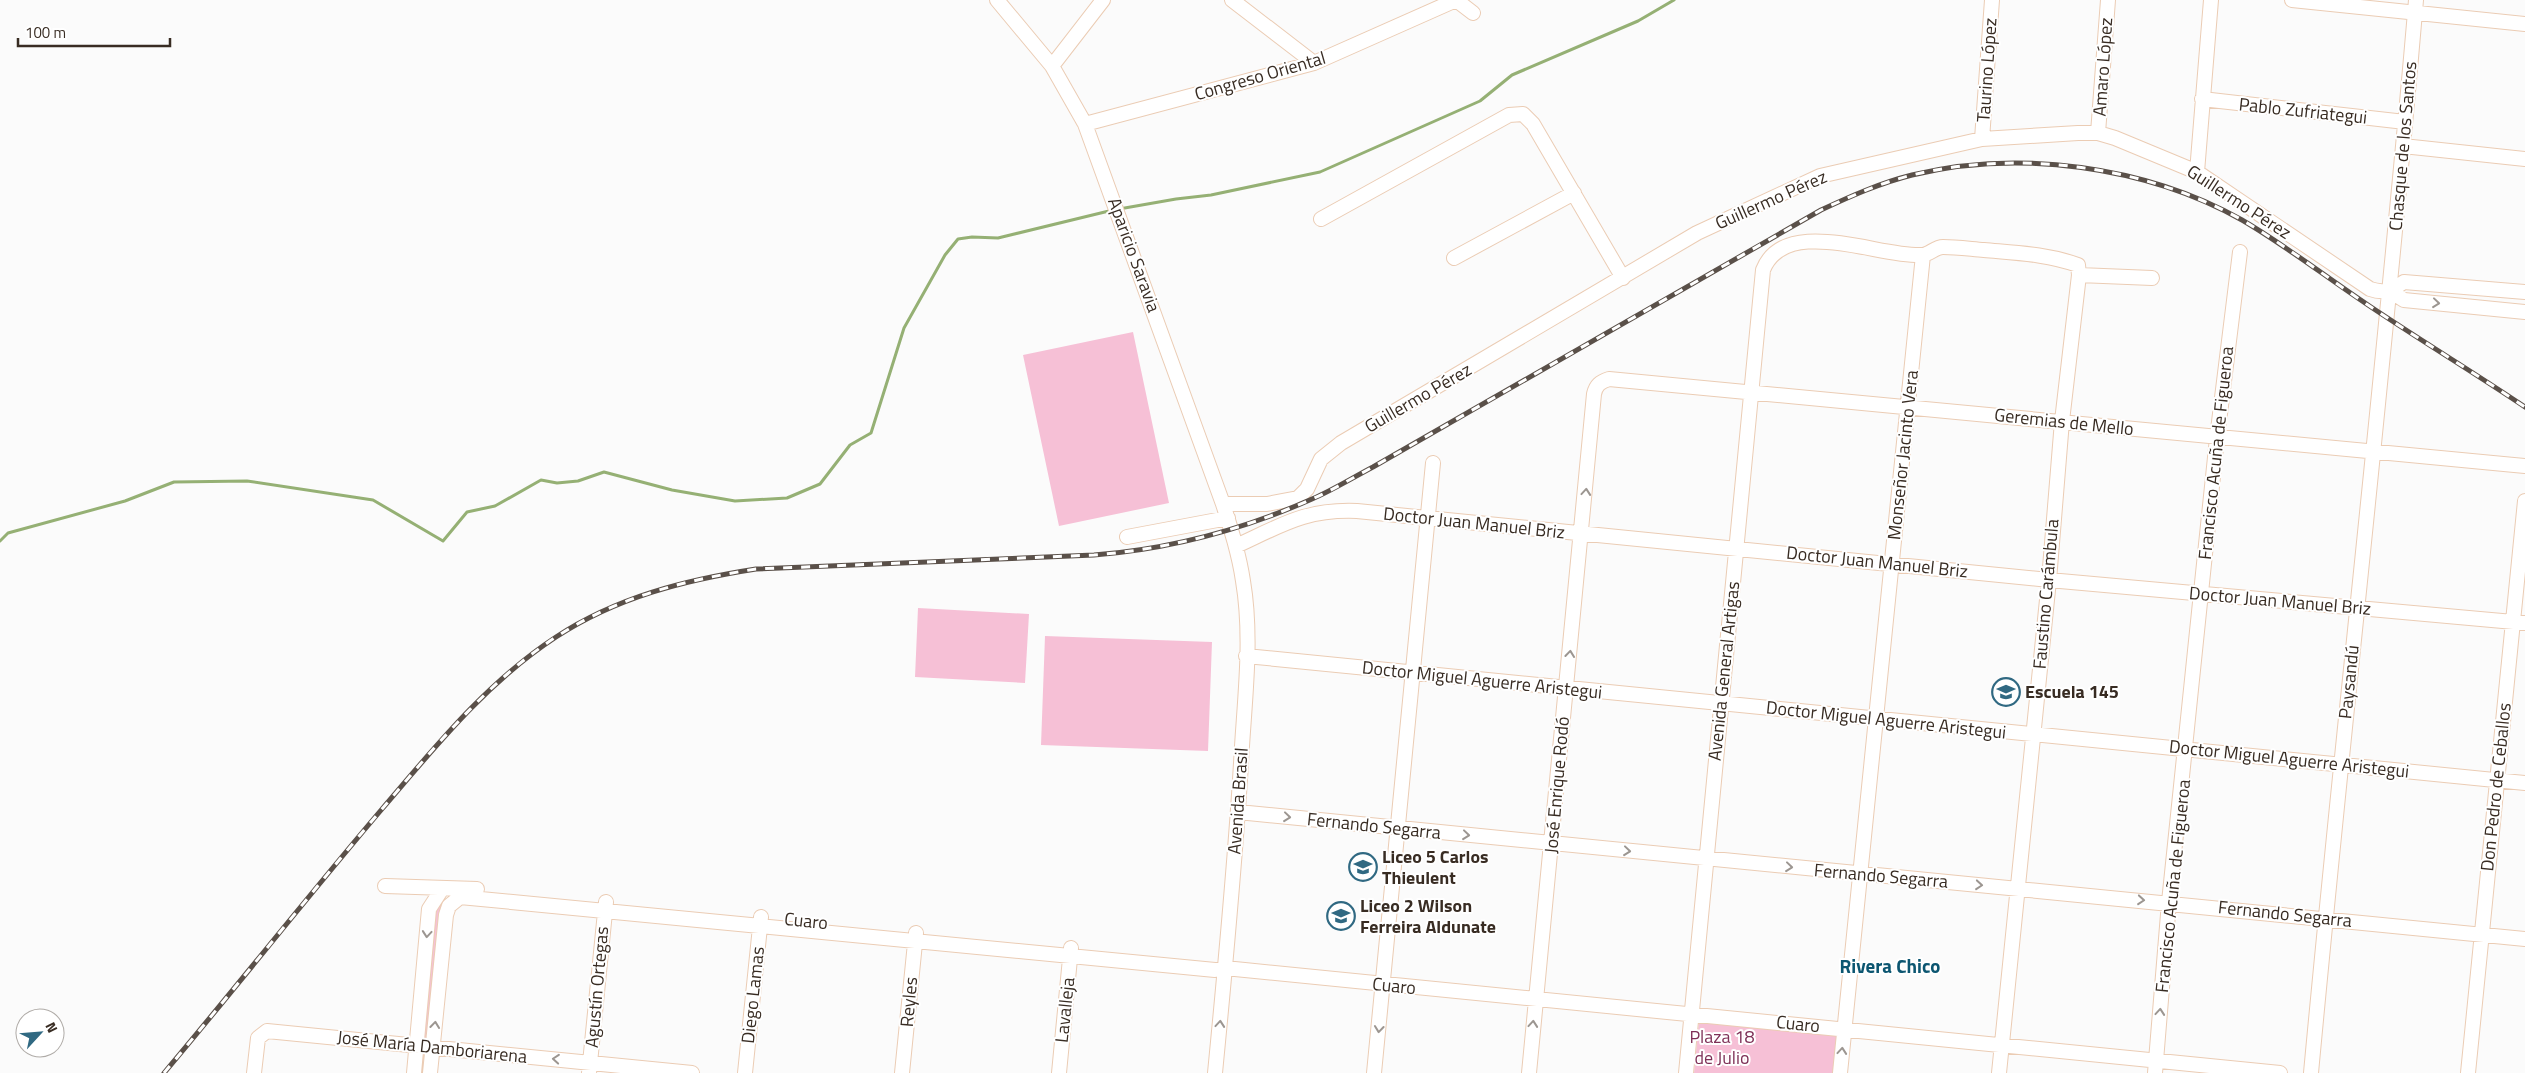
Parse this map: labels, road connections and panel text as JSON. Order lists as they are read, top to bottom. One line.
{"streets":{"street":["Amaro López","Taurino López","Congreso Oriental","Pablo Zufriategui","Chasque de los Santos","Guillermo Pérez","Aparicio Saravia","Geremias de Mello","Francisco Acuña de Figueroa","Monseñor Jacinto Vera","Doctor Juan Manuel Briz","Faustino Carámbula","Avenida General Artigas","Doctor Miguel Aguerre Aristegui","Paysandú","José Enrique Rodó","Don Pedro de Ceballos","Avenida Brasil","Fernando Segarra","Cuaro","Agustín Ortegas","Diego Lamas","Reyles","Lavalleja","José María Damboriarena"]},"crossings":[["Amaro López","Guillermo Pérez"],["Taurino López","Guillermo Pérez"],["Congreso Oriental","Aparicio Saravia"],["Pablo Zufriategui","Chasque de los Santos"],["Chasque de los Santos","Guillermo Pérez"],["Chasque de los Santos","Paysandú"],["Guillermo Pérez","Aparicio Saravia"],["Guillermo Pérez","Paysandú"],["Aparicio Saravia","Avenida Brasil"],["Geremias de Mello","Francisco Acuña de Figueroa"],["Geremias de Mello","Monseñor Jacinto Vera"],["Geremias de Mello","Faustino Carámbula"],["Geremias de Mello","Avenida General Artigas"],["Geremias de Mello","Paysandú"],["Geremias de Mello","José Enrique Rodó"],["Francisco Acuña de Figueroa","Doctor Juan Manuel Briz"],["Francisco Acuña de Figueroa","Doctor Miguel Aguerre Aristegui"],["Francisco Acuña de Figueroa","Fernando Segarra"],["Francisco Acuña de Figueroa","Cuaro"],["Monseñor Jacinto Vera","Doctor Juan Manuel Briz"],["Monseñor Jacinto Vera","Avenida General Artigas"],["Monseñor Jacinto Vera","Doctor Miguel Aguerre Aristegui"],["Monseñor Jacinto Vera","Fernando Segarra"],["Monseñor Jacinto Vera","Cuaro"],["Doctor Juan Manuel Briz","Faustino Carámbula"],["Doctor Juan Manuel Briz","Avenida General Artigas"],["Doctor Juan Manuel Briz","Paysandú"],["Doctor Juan Manuel Briz","José Enrique Rodó"],["Doctor Juan Manuel Briz","Don Pedro de Ceballos"],["Doctor Juan Manuel Briz","Avenida Brasil"],["Faustino Carámbula","Doctor Miguel Aguerre Aristegui"],["Faustino Carámbula","Fernando Segarra"],["Faustino Carámbula","Cuaro"],["Avenida General Artigas","Doctor Miguel Aguerre Aristegui"],["Avenida General Artigas","Fernando Segarra"],["Avenida General Artigas","Cuaro"],["Doctor Miguel Aguerre Aristegui","Paysandú"],["Doctor Miguel Aguerre Aristegui","José Enrique Rodó"],["Doctor Miguel Aguerre Aristegui","Don Pedro de Ceballos"],["Doctor Miguel Aguerre Aristegui","Avenida Brasil"],["Paysandú","Fernando Segarra"],["José Enrique Rodó","Fernando Segarra"],["José Enrique Rodó","Cuaro"],["Don Pedro de Ceballos","Fernando Segarra"],["Avenida Brasil","Fernando Segarra"],["Avenida Brasil","Cuaro"],["Cuaro","Agustín Ortegas"],["Cuaro","Diego Lamas"],["Cuaro","Reyles"],["Cuaro","Lavalleja"],["Cuaro","José María Damboriarena"],["Agustín Ortegas","José María Damboriarena"]],"one_way":["José Enrique Rodó","Fernando Segarra"],"districts":["Rivera Chico"],"parks":["Plaza 18 de Julio"],"places":{"school or university":["Escuela 145","Liceo 5 Carlos Thieulent","Liceo 2 Wilson Ferreira Aldunate"]},"scale_bar":"100 m","north":"top right"}
